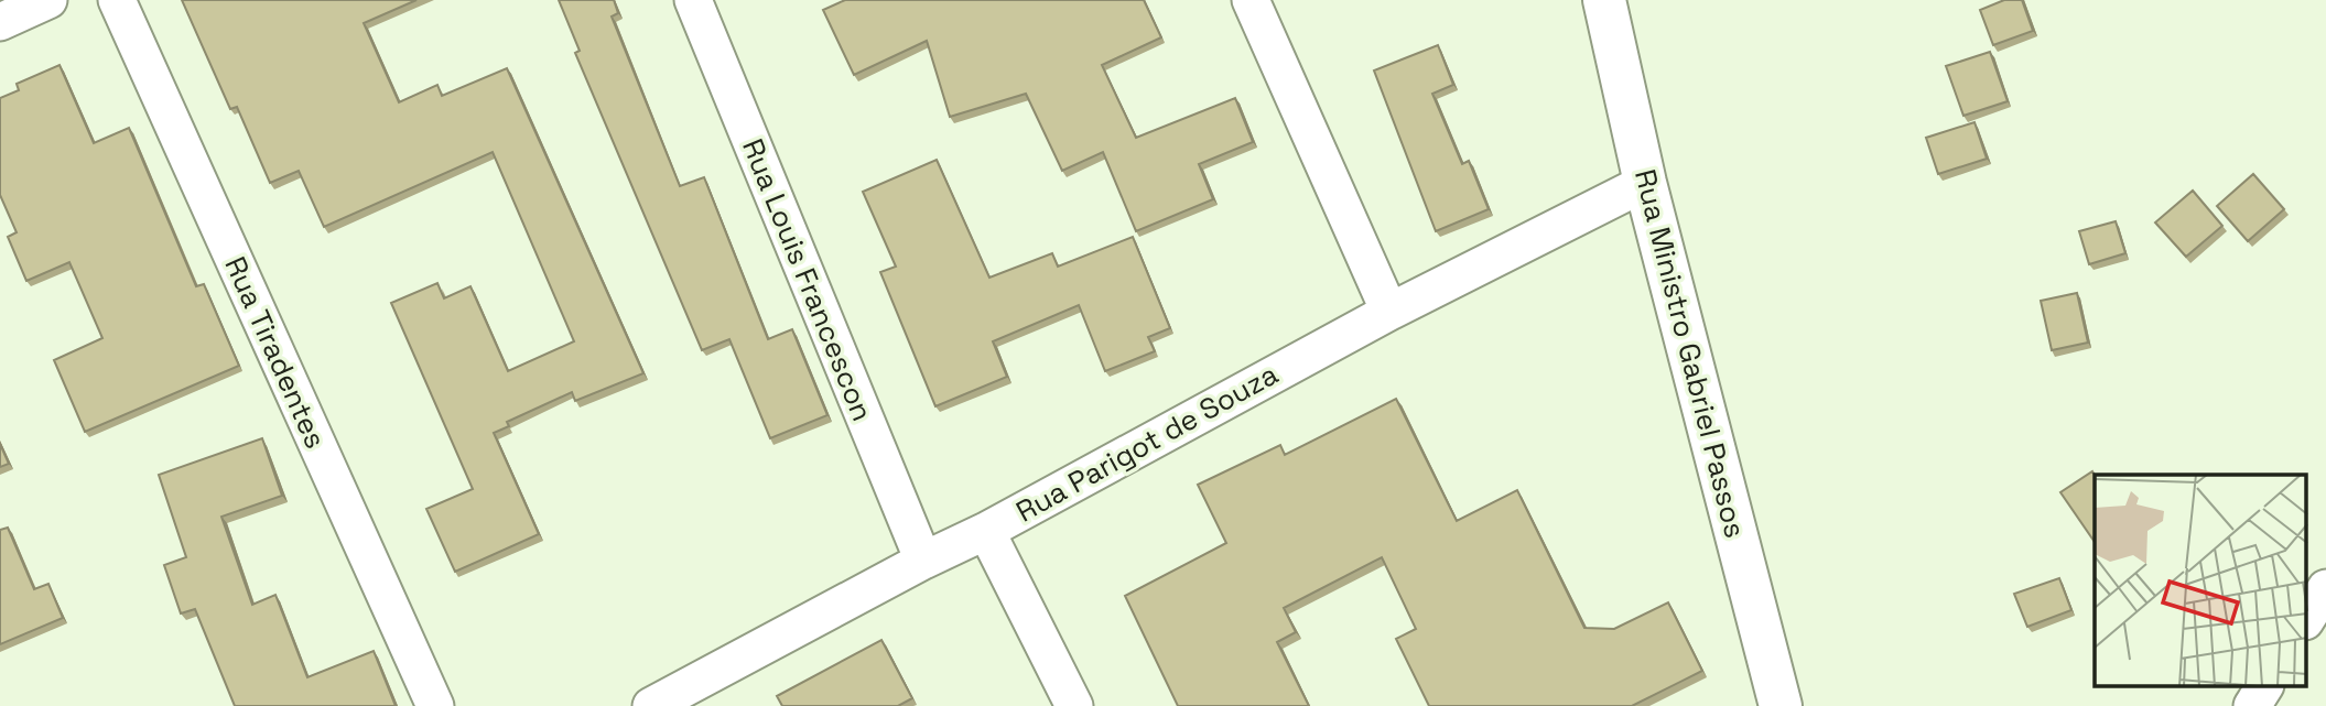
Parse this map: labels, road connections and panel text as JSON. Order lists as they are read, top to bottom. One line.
{"streets":{"main road":["Rua Ministro Gabriel Passos"],"street":["Rua Louis Francescon","Rua Tiradentes","Rua Parigot de Souza"]},"crossings":[["Rua Louis Francescon","Rua Parigot de Souza"],["Rua Ministro Gabriel Passos","Rua Parigot de Souza"]]}
